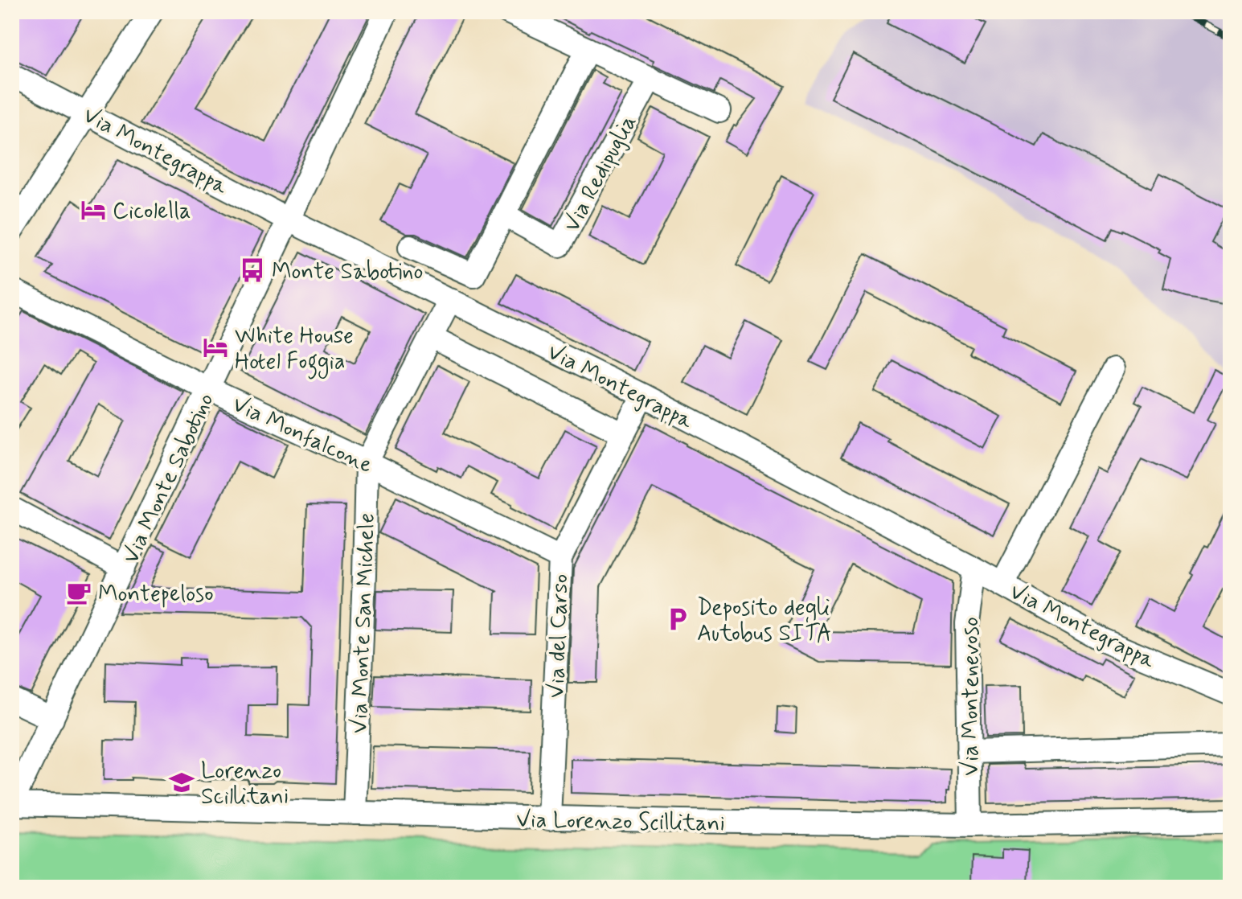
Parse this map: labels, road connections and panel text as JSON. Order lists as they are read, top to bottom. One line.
{"streets":{"street":["Via Montegrappa","Via Redipuglia","Via Monfalcone","Via Monte Sabotino","Via Monte San Michele","Via del Carso","Via Montenevoso","Via Lorenzo Scillitani"]},"crossings":[["Via Montegrappa","Via Monte Sabotino"],["Via Montegrappa","Via Monte San Michele"],["Via Montegrappa","Via del Carso"],["Via Montegrappa","Via Montenevoso"],["Via Monfalcone","Via Monte Sabotino"],["Via Monfalcone","Via Monte San Michele"],["Via Monfalcone","Via del Carso"],["Via Monte Sabotino","Via Lorenzo Scillitani"],["Via Monte San Michele","Via Lorenzo Scillitani"],["Via del Carso","Via Lorenzo Scillitani"],["Via Montenevoso","Via Lorenzo Scillitani"]],"places":{"hotel":["Cicolella","White House Hotel Foggia"],"bus stop":["Monte Sabotino"],"cafe":["Montepeloso"],"parking":["Deposito degli Autobus SITA"],"school or university":["Lorenzo Scillitani"]}}
